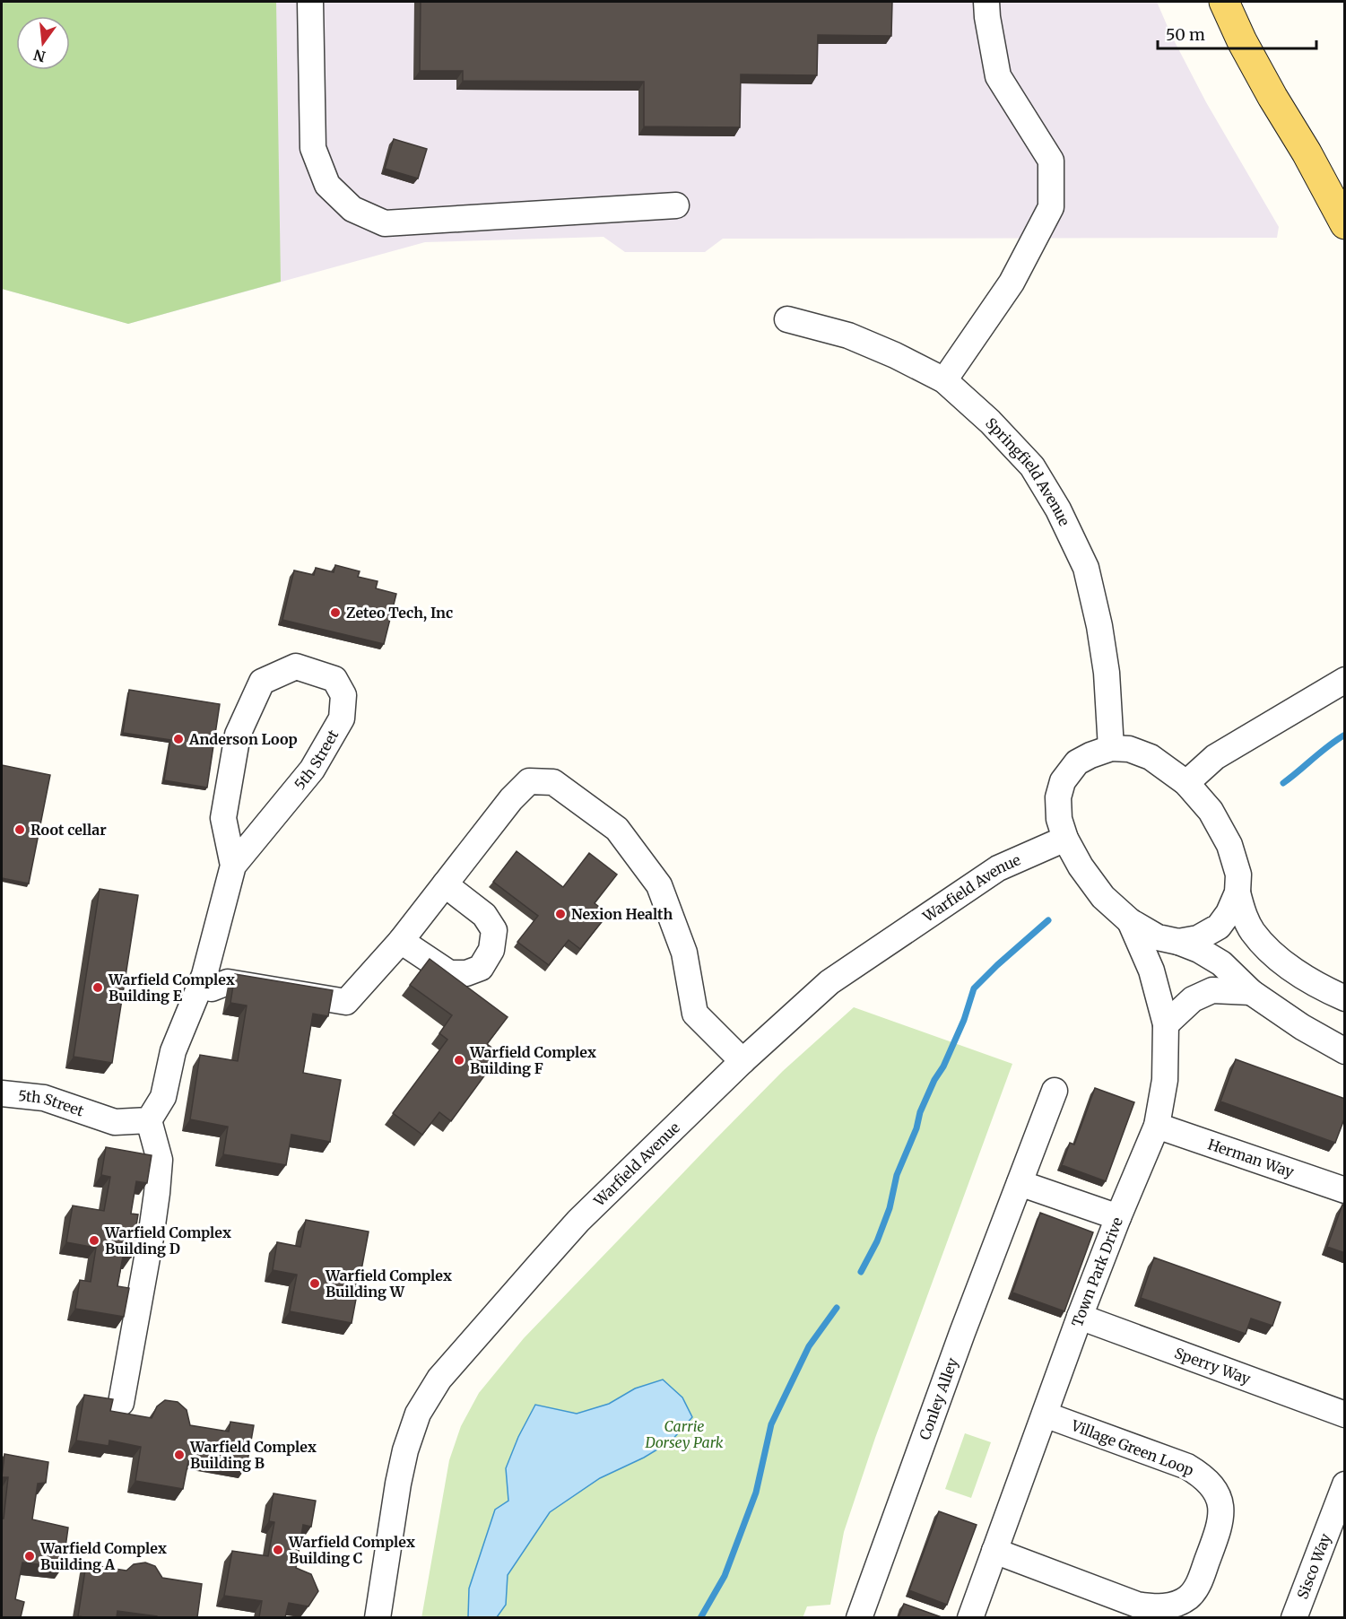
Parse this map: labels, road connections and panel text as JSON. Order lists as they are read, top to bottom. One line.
{"streets":{"street":["Springfield Avenue","5th Street","Warfield Avenue","Herman Way","Town Park Drive","Sperry Way","Conley Alley","Village Green Loop","Sisco Way"]},"crossings":[["Springfield Avenue","Warfield Avenue"],["Springfield Avenue","Town Park Drive"],["Warfield Avenue","Town Park Drive"],["Herman Way","Town Park Drive"],["Town Park Drive","Sperry Way"],["Town Park Drive","Village Green Loop"]],"parks":["Carrie Dorsey Park"],"places":["Zeteo Tech, Inc","Anderson Loop","Root cellar","Nexion Health","Warfield Complex Building E","Warfield Complex Building F","Warfield Complex Building D","Warfield Complex Building W","Warfield Complex Building B","Warfield Complex Building C","Warfield Complex Building A"],"scale_bar":"50 m","north":"bottom"}
